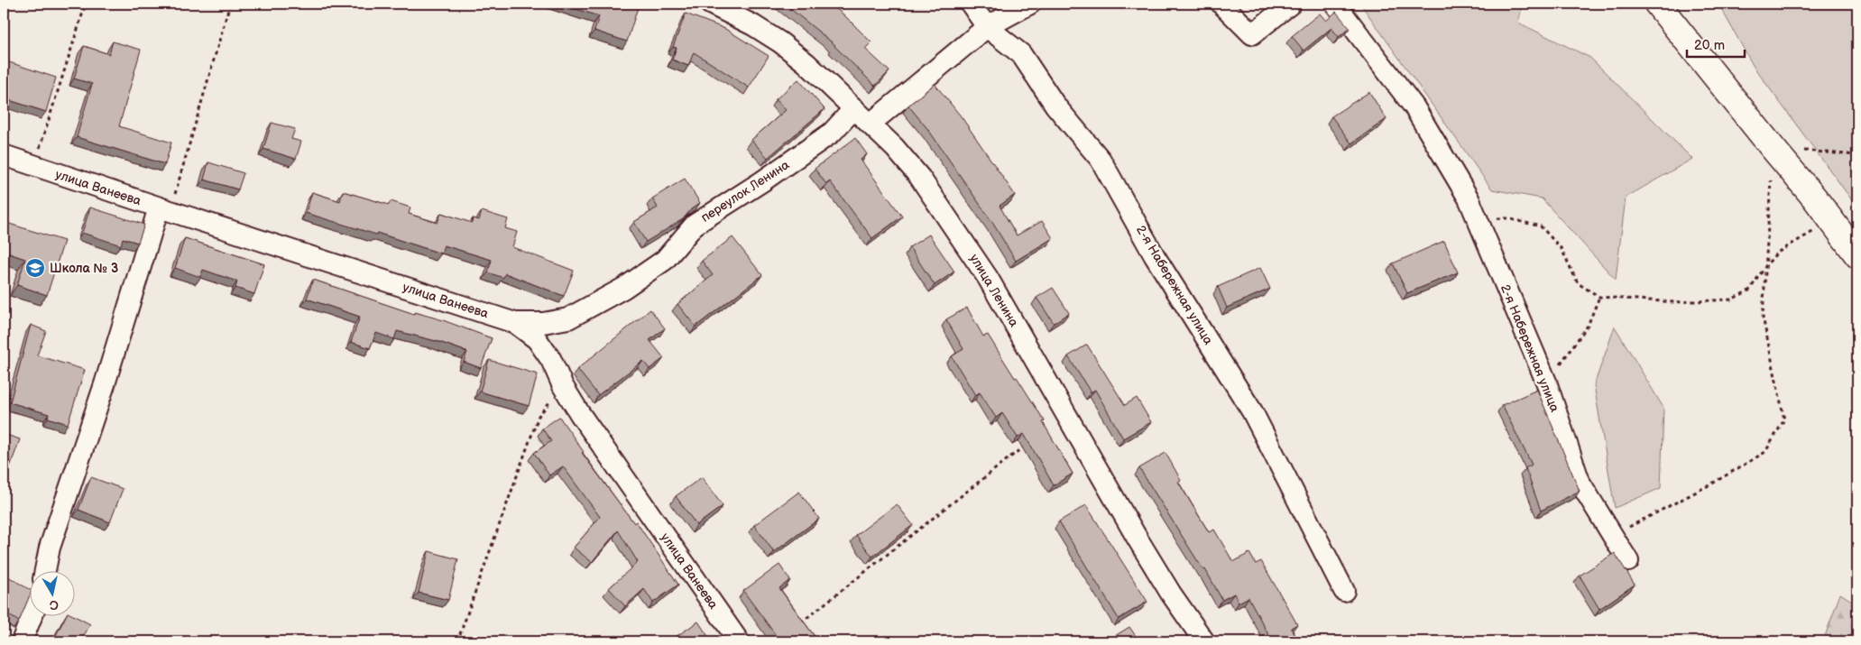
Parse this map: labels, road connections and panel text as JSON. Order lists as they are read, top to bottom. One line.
{"streets":{"street":["улица Ванеева","переулок Ленина","2-я Набережная улица","улица Ленина"]},"crossings":[["улица Ванеева","переулок Ленина"],["переулок Ленина","улица Ленина"]],"places":{"school or university":["Школа № 3"]},"scale_bar":"20 m","north":"bottom"}
